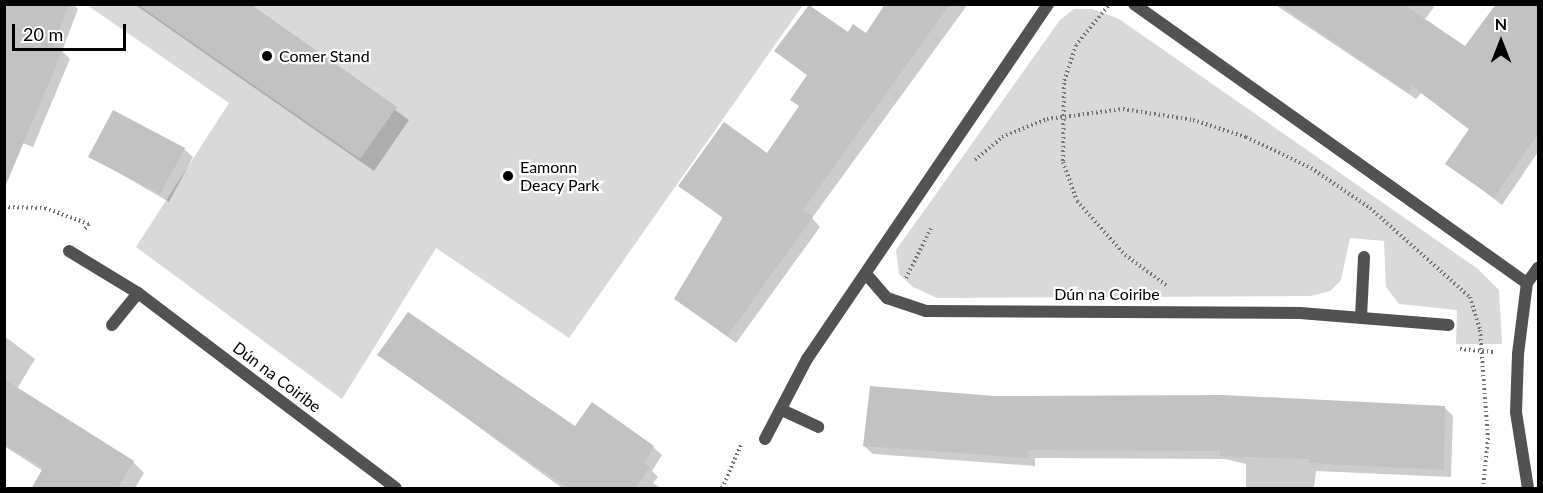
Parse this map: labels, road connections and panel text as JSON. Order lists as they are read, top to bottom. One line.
{"streets":{"street":["Dún na Coiribe"]},"places":["Comer Stand","Eamonn Deacy Park"],"scale_bar":"20 m","north":"top"}
